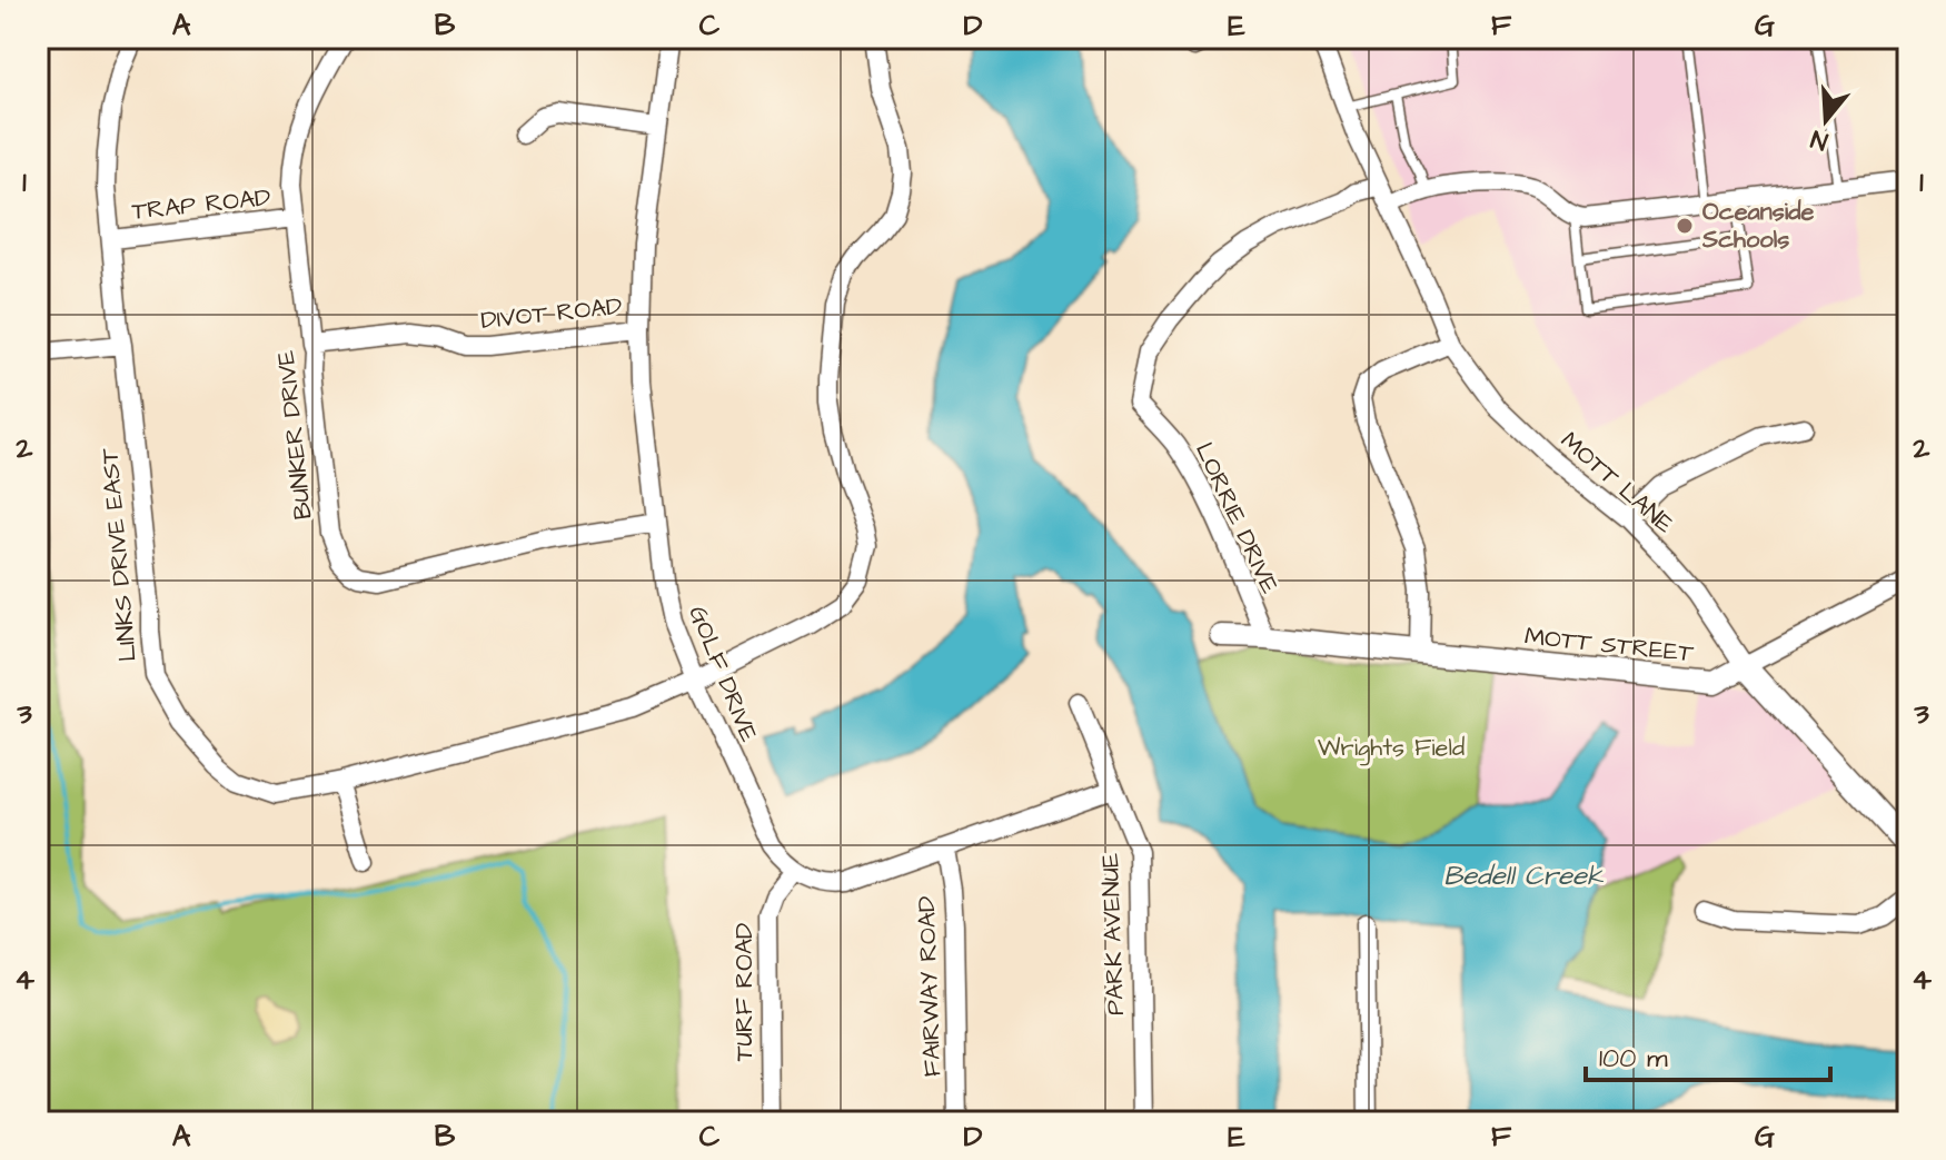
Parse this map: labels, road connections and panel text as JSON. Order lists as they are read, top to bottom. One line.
{"streets":{"street":["TRAP ROAD","DIVOT ROAD","BUNKER DRIVE","MOTT LANE","LORRIE DRIVE","LINKS DRIVE EAST","MOTT STREET","GOLF DRIVE","PARK AVENUE","FAIRWAY ROAD","TURF ROAD"]},"crossings":[["TRAP ROAD","BUNKER DRIVE"],["TRAP ROAD","LINKS DRIVE EAST"],["DIVOT ROAD","BUNKER DRIVE"],["DIVOT ROAD","GOLF DRIVE"],["BUNKER DRIVE","GOLF DRIVE"],["MOTT LANE","LORRIE DRIVE"],["MOTT LANE","MOTT STREET"],["LORRIE DRIVE","MOTT STREET"],["LINKS DRIVE EAST","GOLF DRIVE"],["GOLF DRIVE","TURF ROAD"]],"water":["Bedell Creek"],"parks":["Wrights Field"],"places":["Oceanside Schools"],"scale_bar":"100 m","north":"bottom","grid":{"columns":["A","B","C","D","E","F","G"],"rows":["1","2","3","4"]}}
